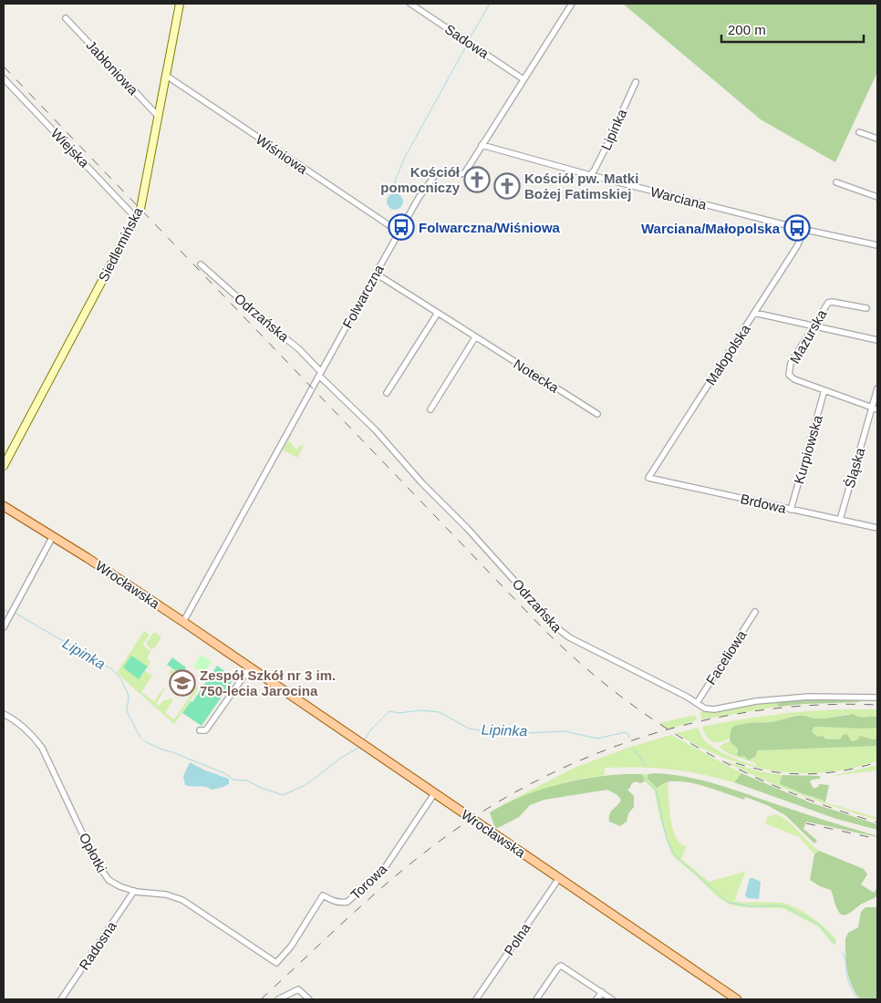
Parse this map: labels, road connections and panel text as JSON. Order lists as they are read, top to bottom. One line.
{"streets":{"main road":["Wrocławska"],"street":["Sadowa","Jabłoniowa","Lipinka","Wiejska","Wiśniowa","Warciana","Siedlemińska","Folwarczna","Odrzańska","Mazurska","Małopolska","Notecka","Kurpiowska","Śląska","Brdowa","Faceliowa","Opłotki","Torowa","Polna","Radosna"]},"crossings":[["Sadowa","Folwarczna"],["Jabłoniowa","Siedlemińska"],["Lipinka","Warciana"],["Wiejska","Siedlemińska"],["Wiśniowa","Siedlemińska"],["Wiśniowa","Folwarczna"],["Warciana","Folwarczna"],["Warciana","Małopolska"],["Folwarczna","Odrzańska"],["Folwarczna","Notecka"],["Folwarczna","Wrocławska"],["Odrzańska","Faceliowa"],["Mazurska","Kurpiowska"],["Małopolska","Brdowa"],["Kurpiowska","Brdowa"],["Śląska","Brdowa"],["Wrocławska","Torowa"],["Wrocławska","Polna"],["Opłotki","Torowa"],["Opłotki","Radosna"]],"water":["Lipinka"],"places":{"church":["Kościół pomocniczy","Kościół pw. Matki Bożej Fatimskiej"],"bus stop":["Folwarczna/Wiśniowa","Warciana/Małopolska"],"school or university":["Zespół Szkół nr 3 im. 750-lecia Jarocina"]},"scale_bar":"200 m"}
